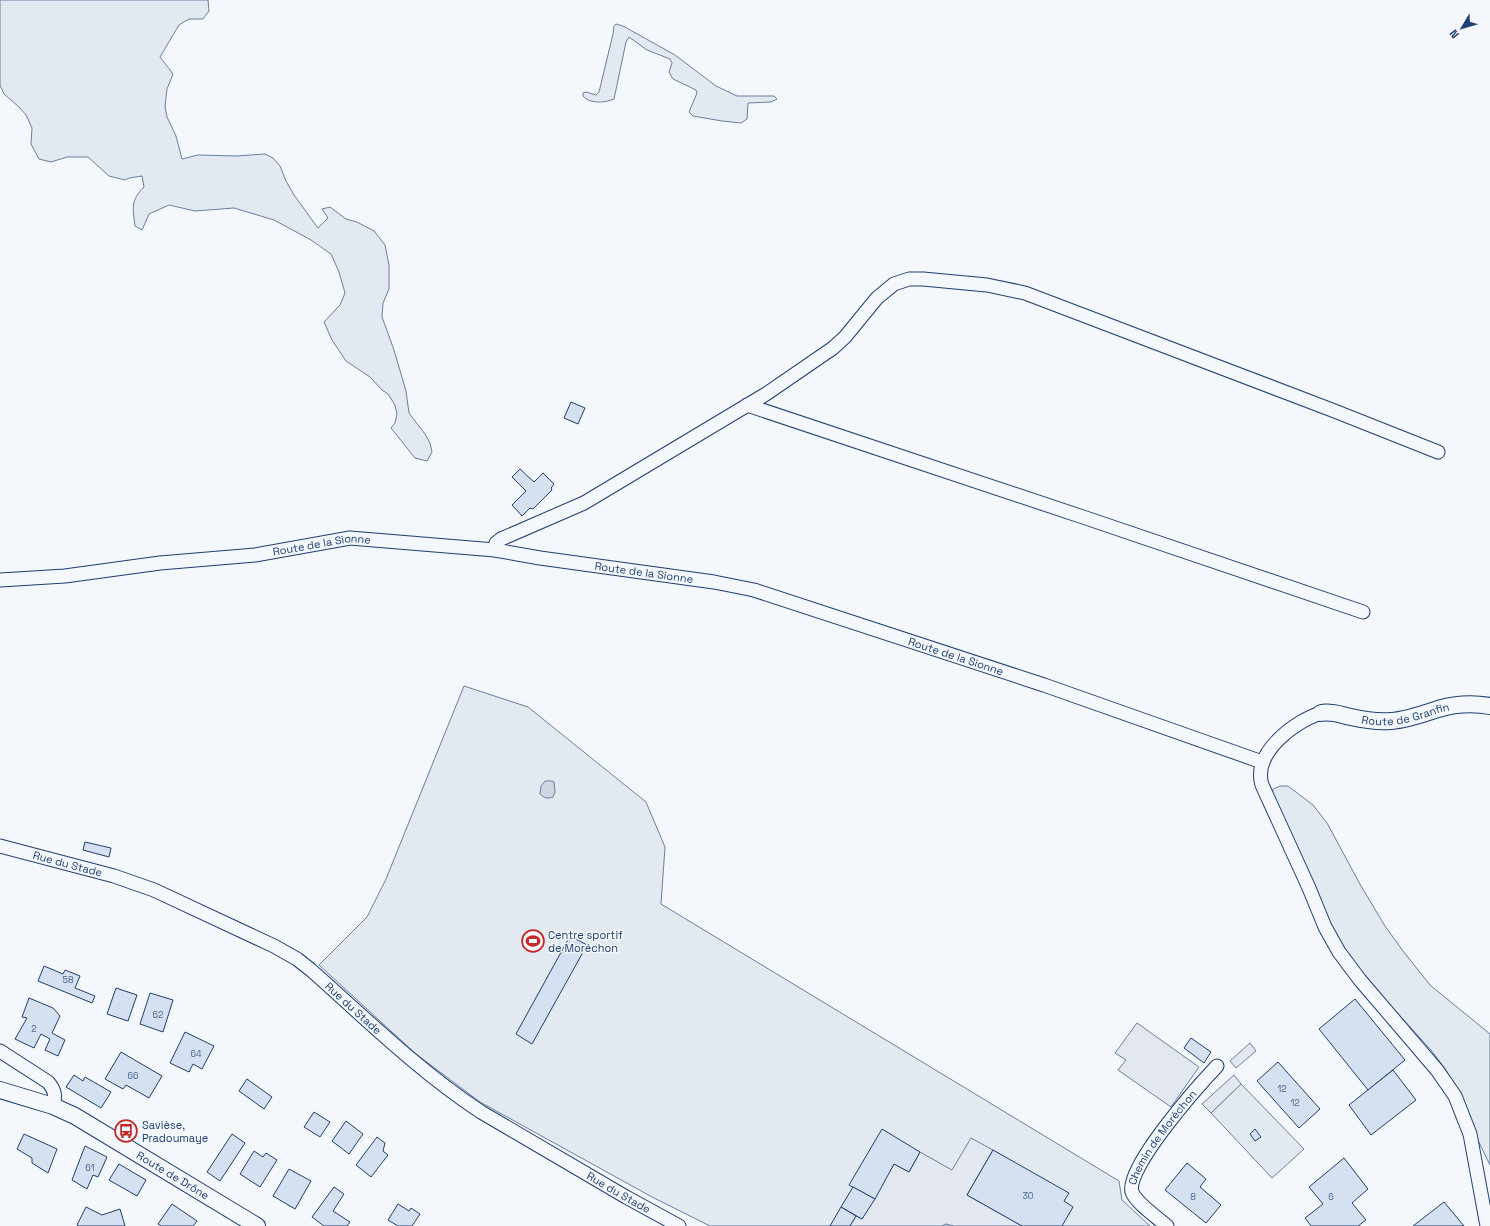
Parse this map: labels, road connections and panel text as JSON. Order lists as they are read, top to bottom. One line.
{"streets":{"street":["Route de la Sionne","Route de Granfin","Rue du Stade","Chemin de Moréchon","Route de Drône"]},"places":{"sports":["Centre sportif de Moréchon"],"bus stop":["Savièse, Pradoumaye"]},"house_numbers":["58","62","2","64","66","12","12","61","30","8","6"],"north":"bottom left"}
